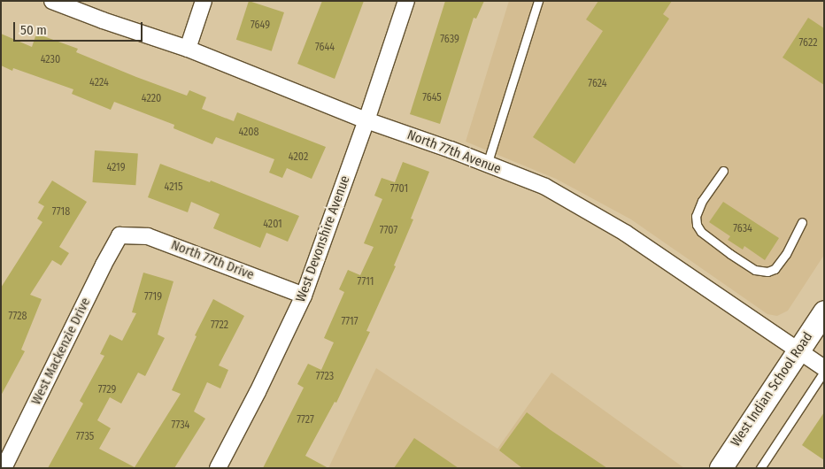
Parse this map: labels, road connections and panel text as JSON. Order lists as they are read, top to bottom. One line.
{"streets":{"main road":["West Indian School Road"],"street":["North 77th Avenue","West Devonshire Avenue","North 77th Drive","West Mackenzie Drive"]},"crossings":[["North 77th Avenue","West Devonshire Avenue"],["North 77th Avenue","West Indian School Road"],["West Devonshire Avenue","North 77th Drive"],["North 77th Drive","West Mackenzie Drive"]],"house_numbers":["7649","7639","7622","7644","4230","4224","7624","7645","4220","4208","4202","4219","4215","7701","7718","4201","7634","7707","7711","7719","7728","7717","7722","7723","7729","7727","7734","7735"],"scale_bar":"50 m"}
